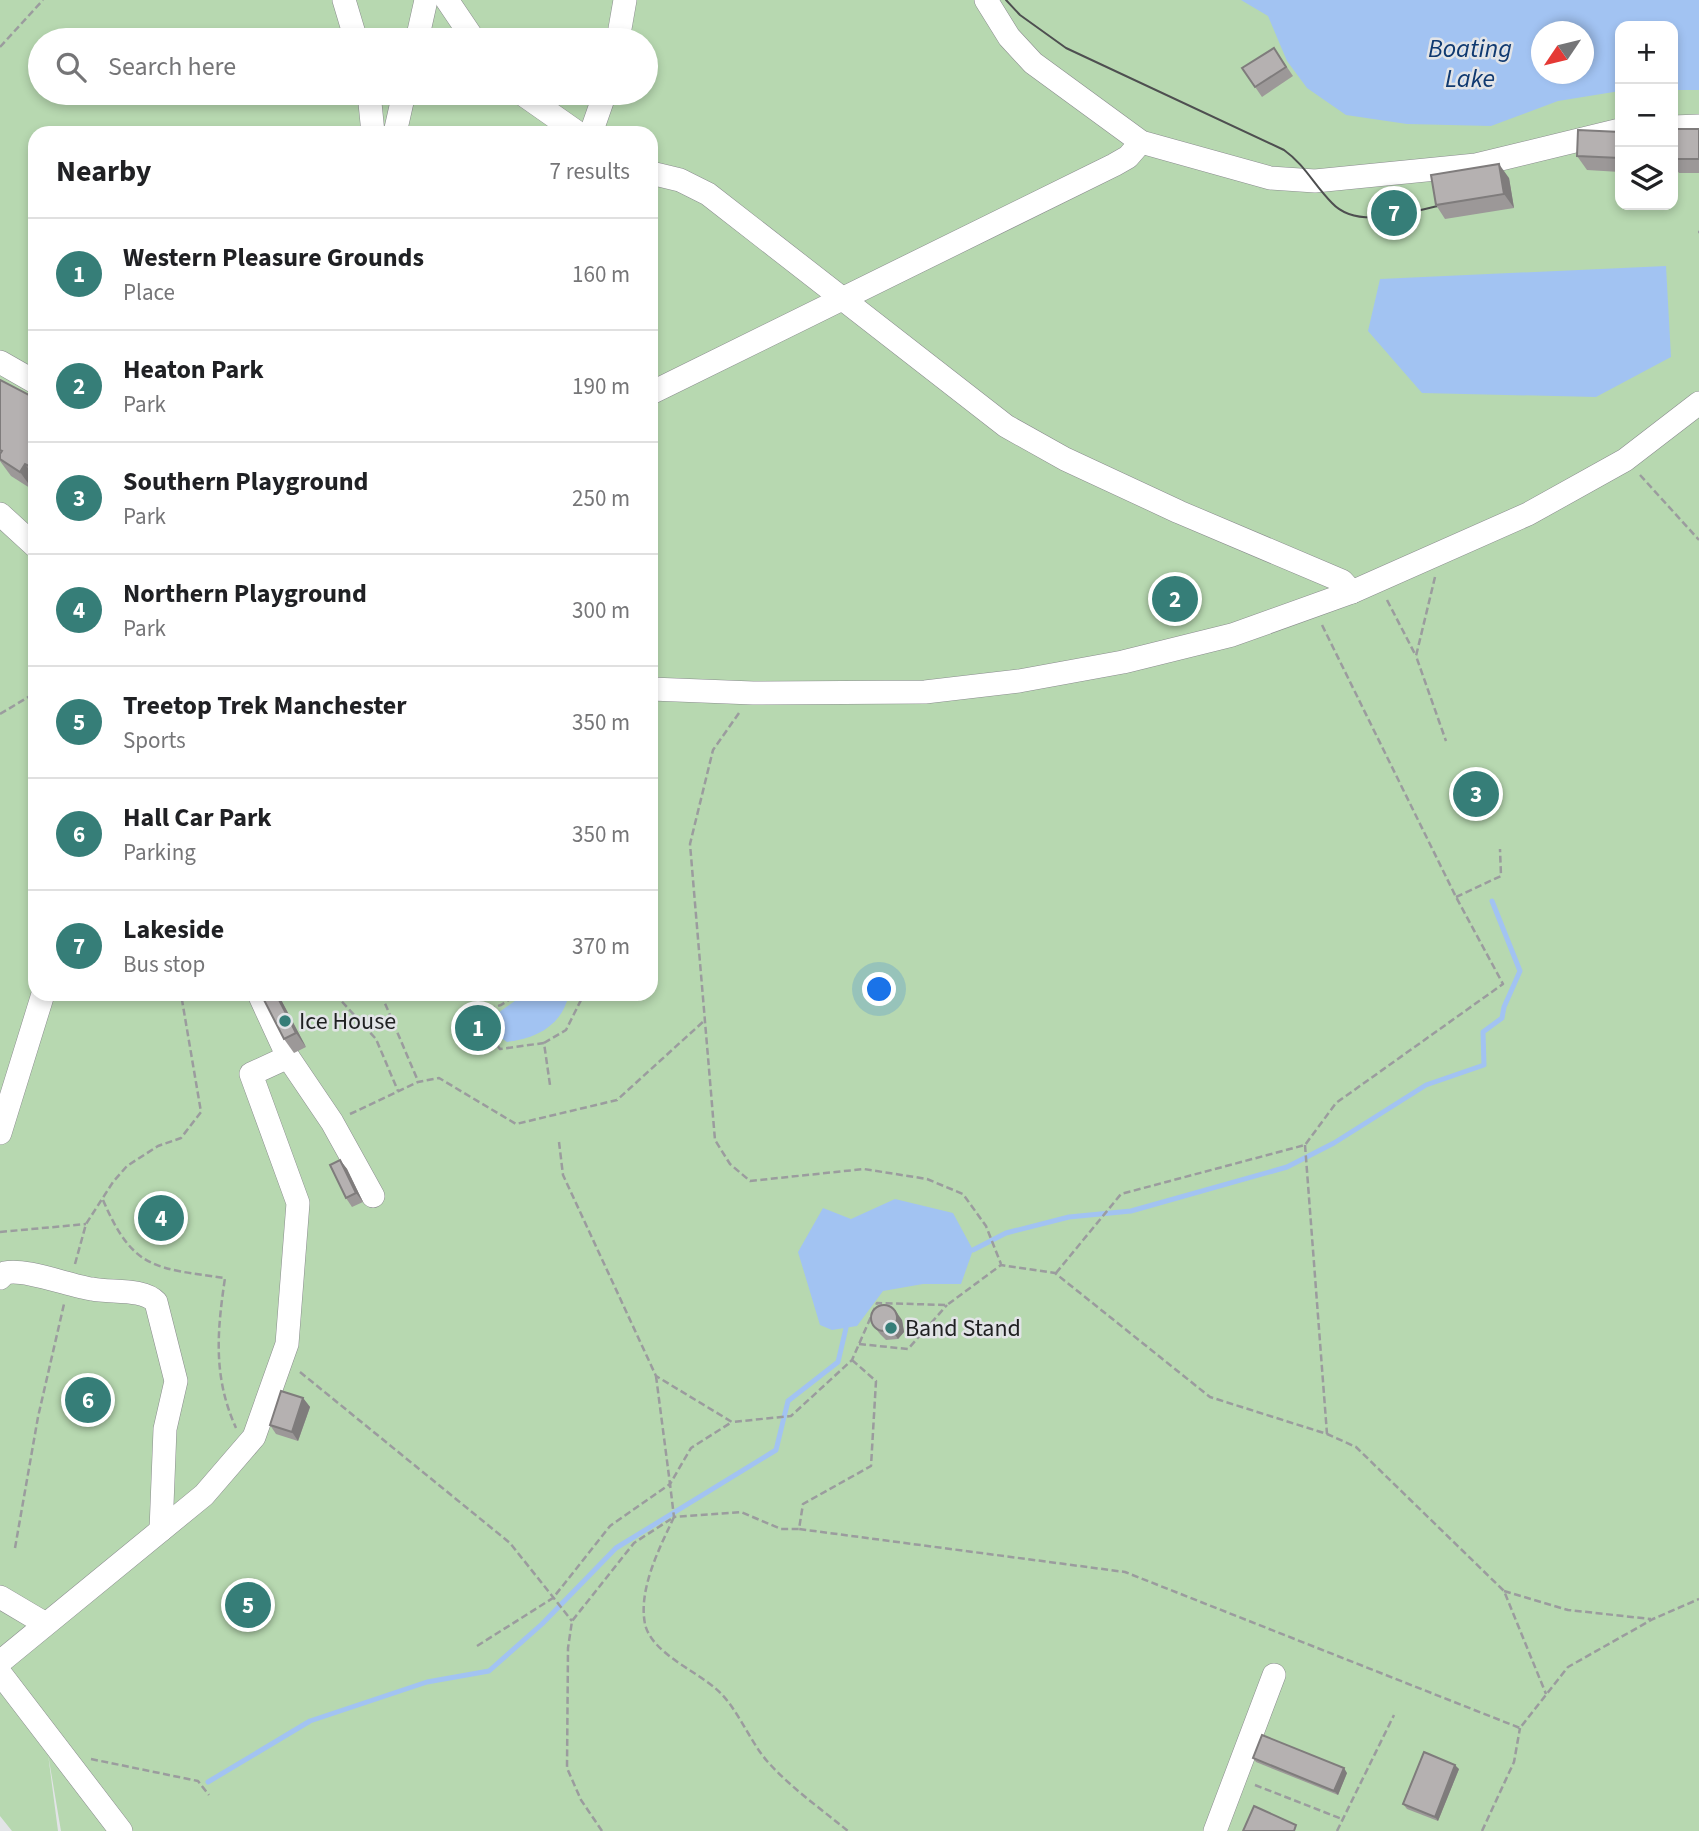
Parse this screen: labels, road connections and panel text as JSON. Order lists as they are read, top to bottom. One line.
{"water":["Boating Lake"],"places":["Ice House","Band Stand"],"north":"bottom left","page":{"map_buttons":["+","−"],"search":"Search here","heading":["Nearby","7 results"],"pins":["7","2","3","1","4","6","5"],"list":[{"mark":"1","name":"Western Pleasure Grounds","note":"Place","value":"160 m"},{"mark":"2","name":"Heaton Park","note":"Park","value":"190 m"},{"mark":"3","name":"Southern Playground","note":"Park","value":"250 m"},{"mark":"4","name":"Northern Playground","note":"Park","value":"300 m"},{"mark":"5","name":"Treetop Trek Manchester","note":"Sports","value":"350 m"},{"mark":"6","name":"Hall Car Park","note":"Parking","value":"350 m"},{"mark":"7","name":"Lakeside","note":"Bus stop","value":"370 m"}]}}
